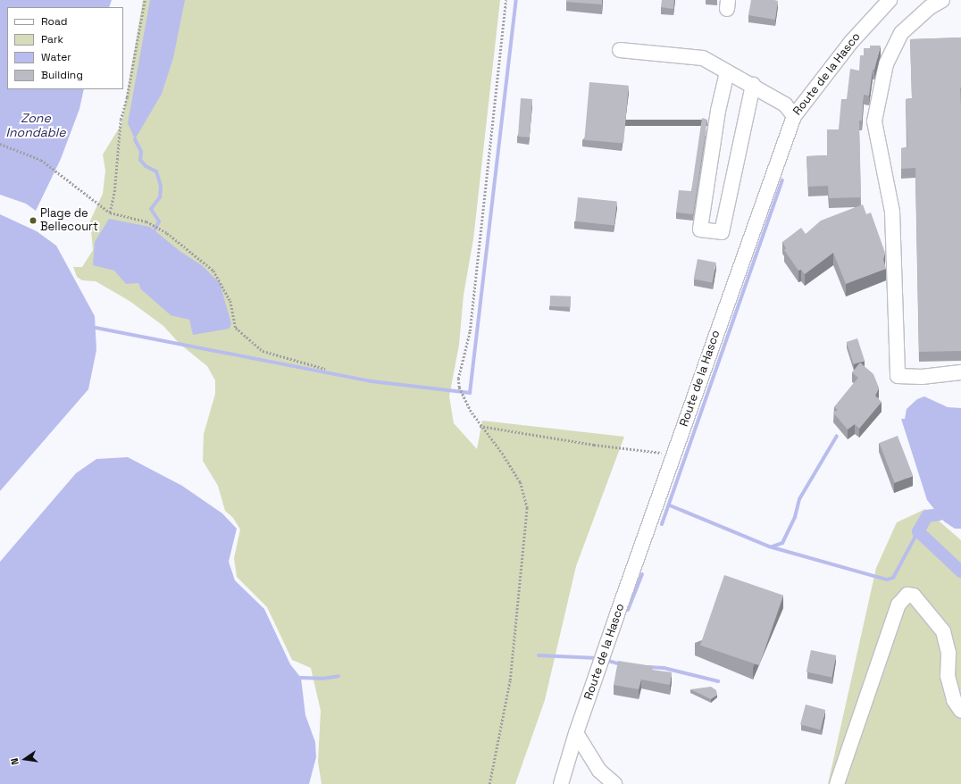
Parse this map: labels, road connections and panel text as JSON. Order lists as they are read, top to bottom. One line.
{"streets":{"street":["Route de la Hasco"]},"water":["Zone Inondable"],"places":["Plage de Bellecourt"],"legend":["Road","Park","Water","Building"],"north":"left"}
